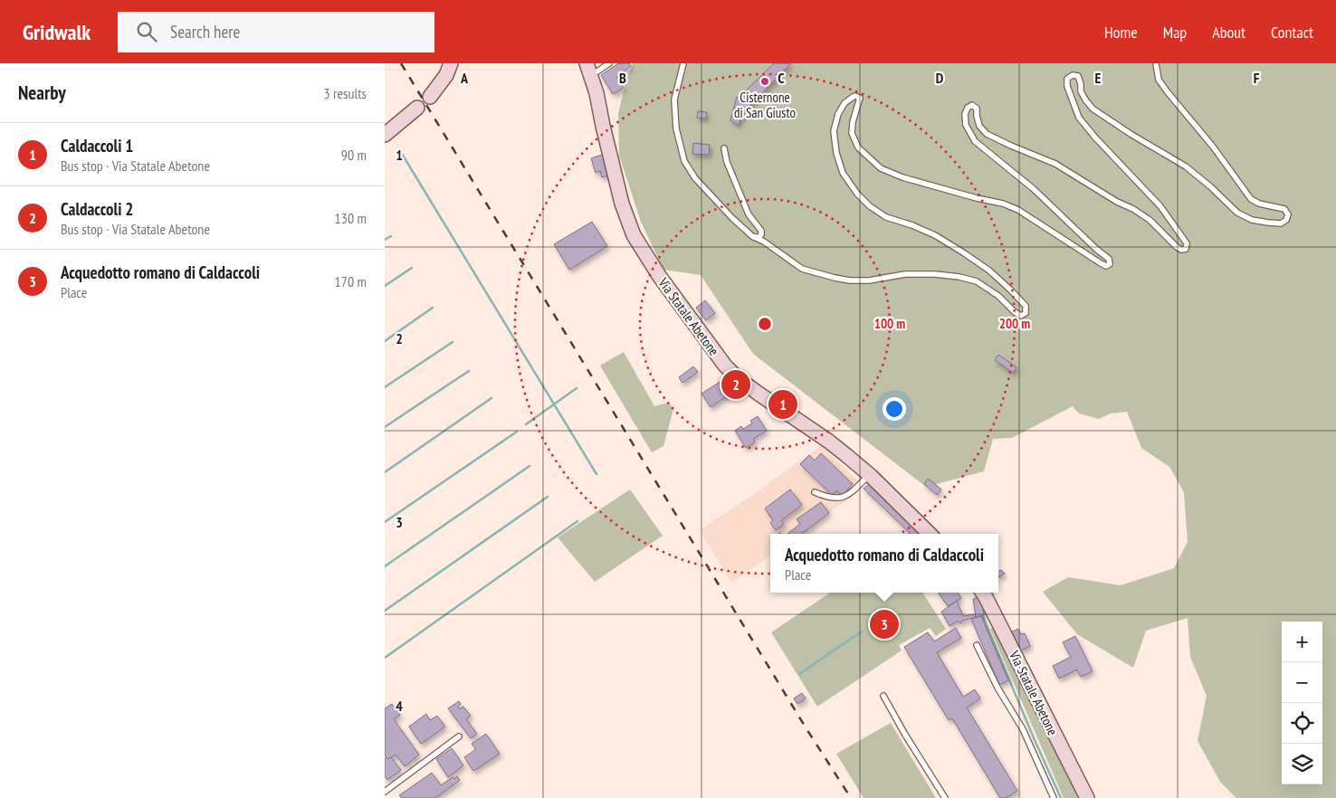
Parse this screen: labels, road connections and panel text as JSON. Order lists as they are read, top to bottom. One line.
{"streets":{"main road":["Via Statale Abetone"]},"places":["Cisternone di San Giusto"],"page":{"header":"Gridwalk","search":"Search here","nav":["Home","Map","About","Contact"],"heading":["Nearby","3 results"],"list":[{"mark":"1","name":"Caldaccoli 1","note":"Bus stop · Via Statale Abetone","value":"90 m"},{"mark":"2","name":"Caldaccoli 2","note":"Bus stop · Via Statale Abetone","value":"130 m"},{"mark":"3","name":"Acquedotto romano di Caldaccoli","note":"Place","value":"170 m"}],"pins":["2","1","3"],"popup":["Acquedotto romano di Caldaccoli","Place"],"map_buttons":["+","−"]},"grid":{"columns":["A","B","C","D","E","F"],"rows":["1","2","3","4"]},"rings":["100 m","200 m"]}
